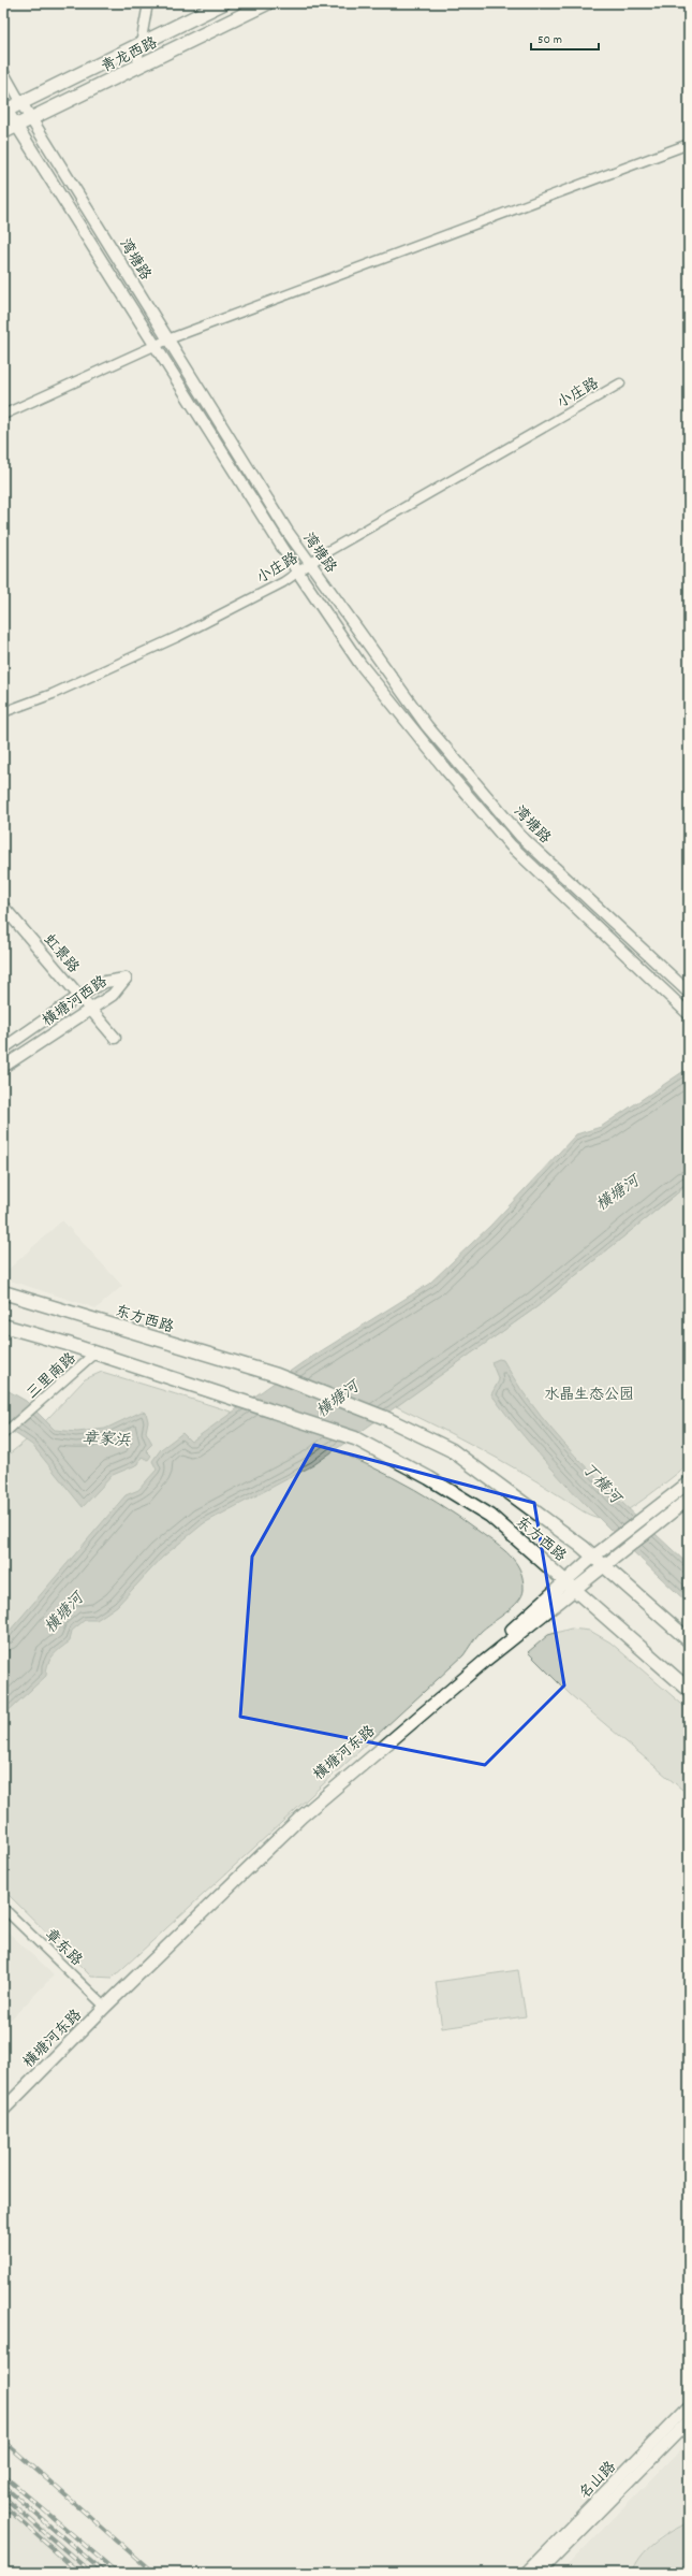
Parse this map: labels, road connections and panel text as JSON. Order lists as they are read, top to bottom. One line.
{"streets":{"main road":["青龙西路","东方西路","横塘河东路"],"street":["湾塘路","小庄路","虹景路","横塘河西路","三里南路","章东路","名山路"]},"crossings":[["青龙西路","湾塘路"],["湾塘路","小庄路"],["虹景路","横塘河西路"],["东方西路","三里南路"],["东方西路","横塘河东路"],["横塘河东路","章东路"]],"water":["横塘河","章家浜","丁横河"],"parks":["水晶生态公园"],"scale_bar":"50 m"}
